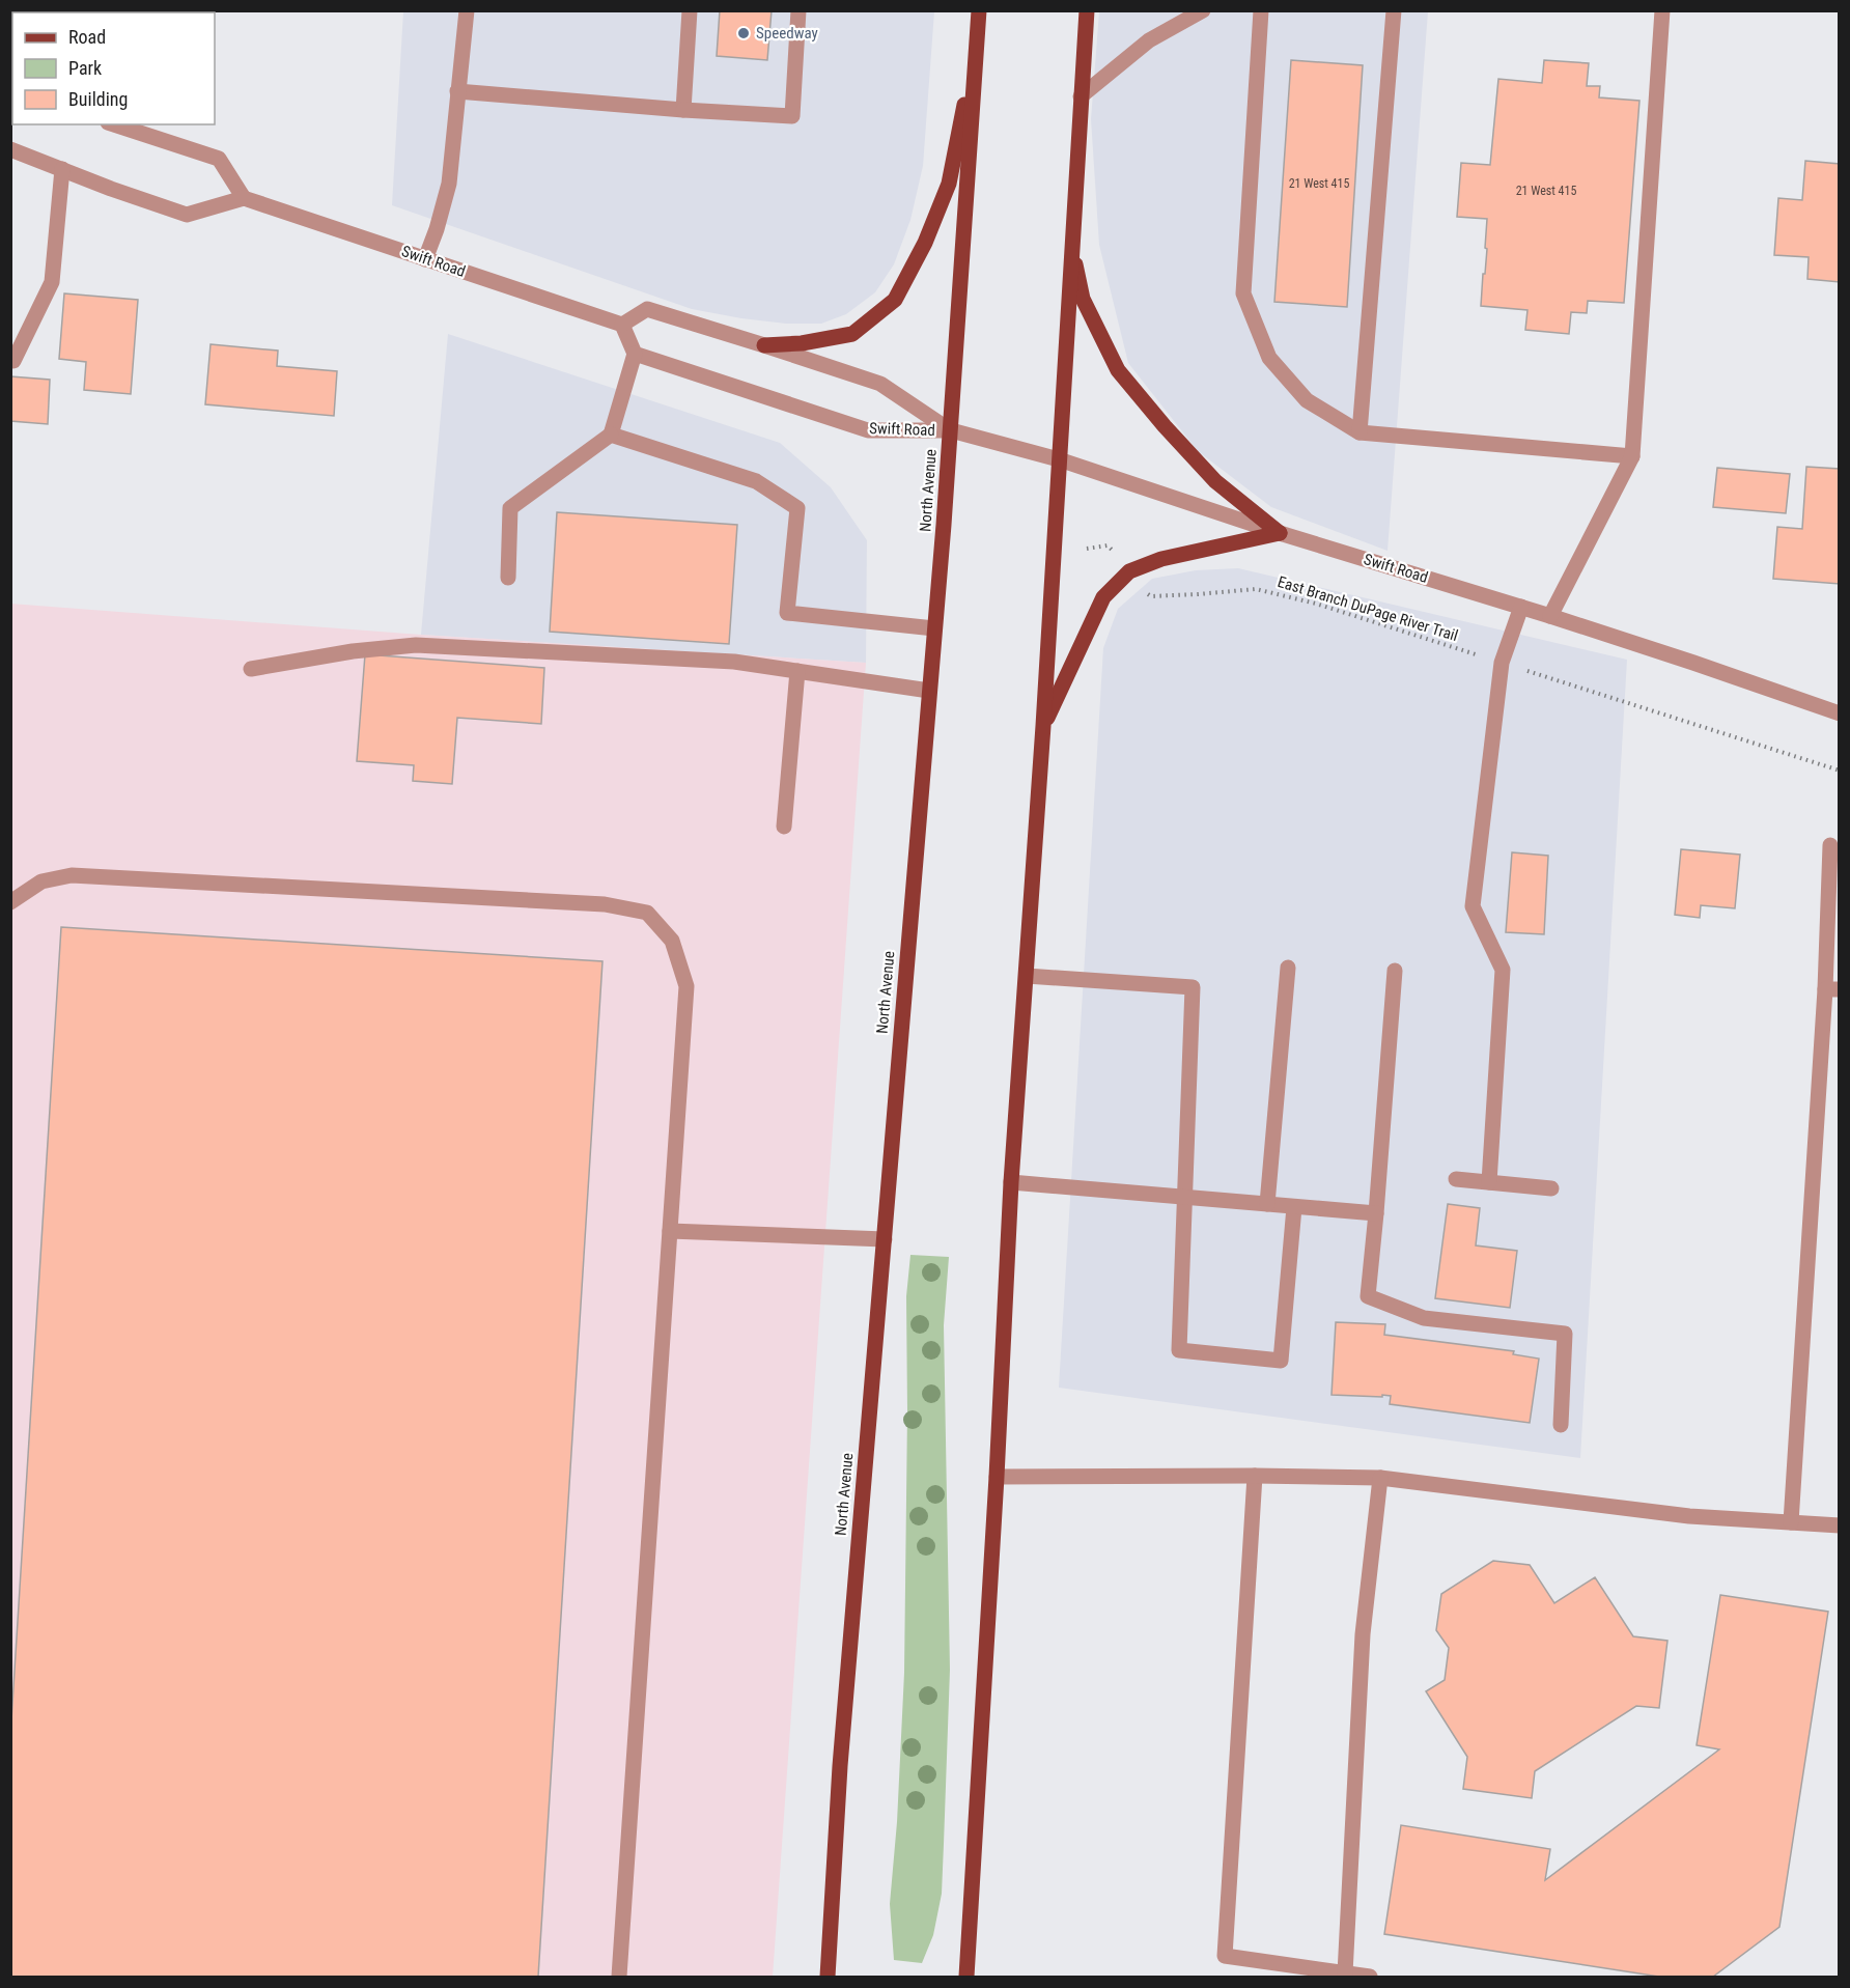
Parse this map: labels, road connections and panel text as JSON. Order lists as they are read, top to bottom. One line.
{"streets":{"main road":["North Avenue"],"street":["Swift Road"],"path":["East Branch DuPage River Trail"]},"crossings":[["Swift Road","North Avenue"]],"places":["Speedway"],"house_numbers":["21 West 415","21 West 415"],"legend":["Road","Park","Building"]}
